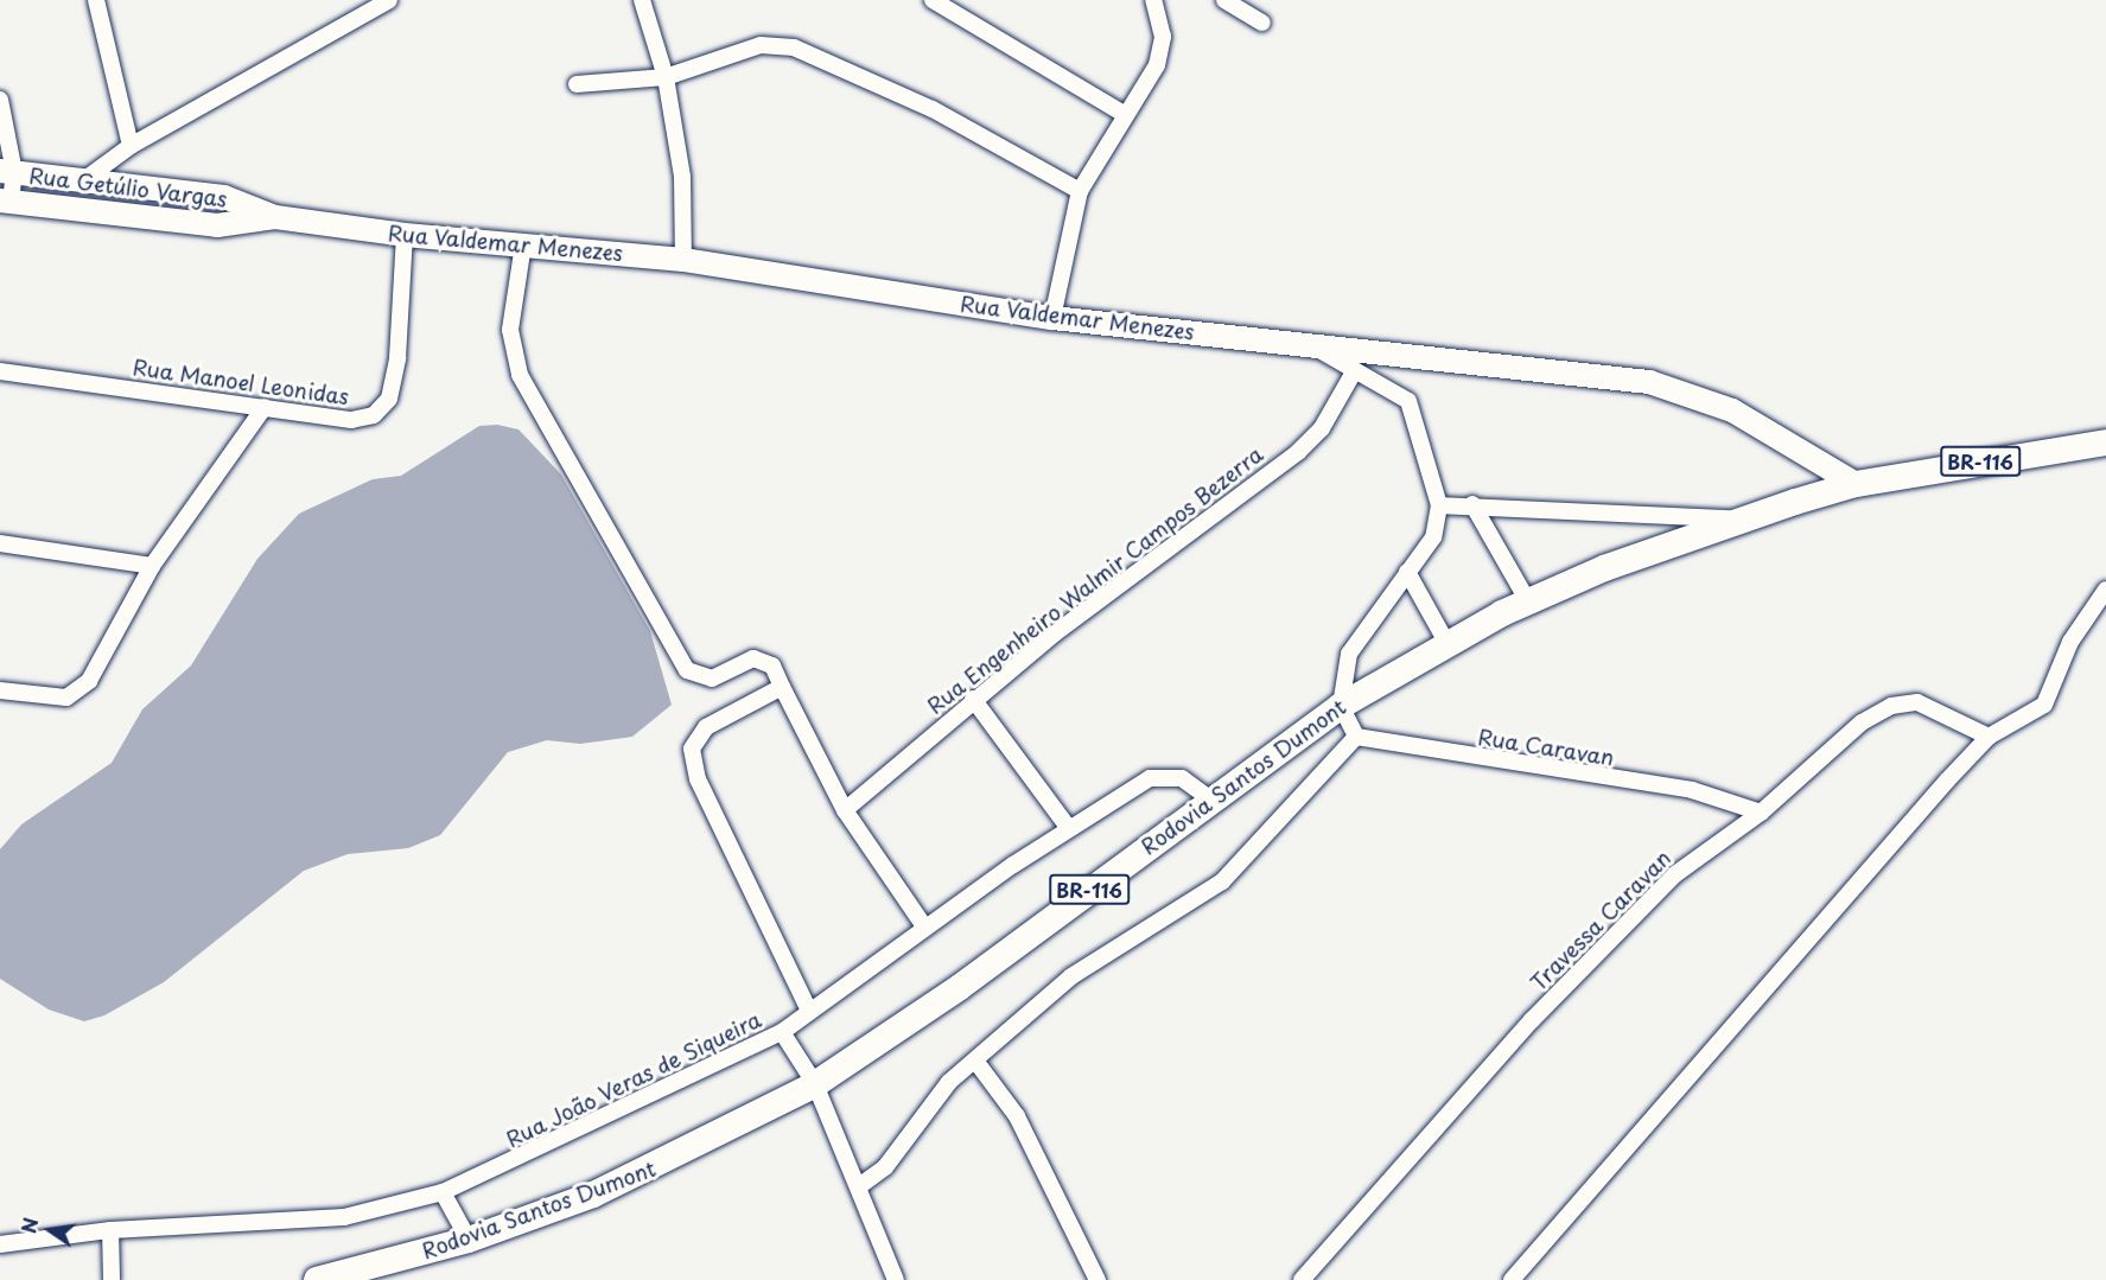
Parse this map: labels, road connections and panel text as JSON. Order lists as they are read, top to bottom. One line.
{"streets":{"highway":["BR-116","Rodovia Santos Dumont"],"main road":["Rua Getúlio Vargas","Rua Valdemar Menezes"],"street":["Rua Manoel Leonidas","Rua Engenheiro Walmir Campos Bezerra","Rua Caravan","Travessa Caravan","Rua João Veras de Siqueira"]},"crossings":[["Rua Getúlio Vargas","Rua Valdemar Menezes"],["Rua Valdemar Menezes","Rua Manoel Leonidas"],["Rua Valdemar Menezes","Rodovia Santos Dumont"],["Rua Caravan","Travessa Caravan"],["Rodovia Santos Dumont","Rua João Veras de Siqueira"]],"north":"left"}
